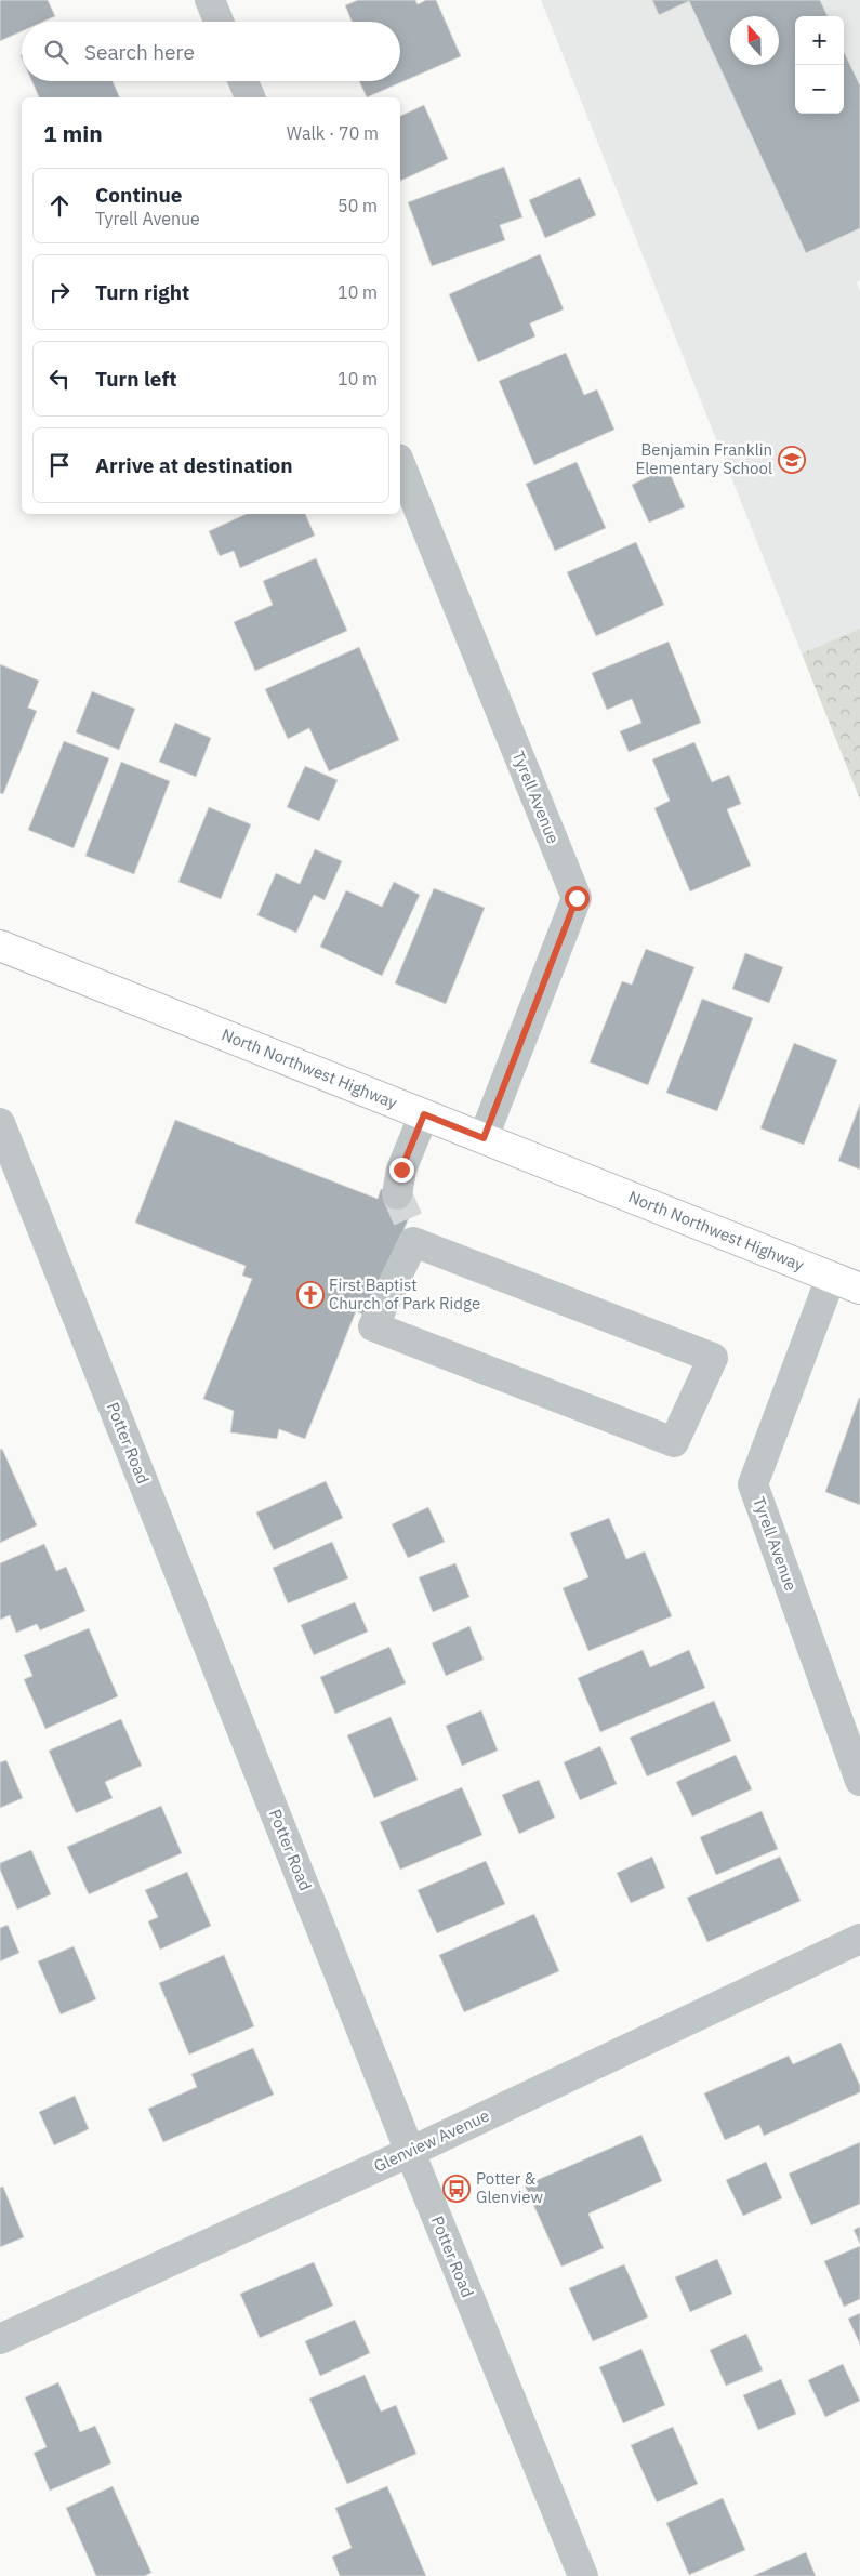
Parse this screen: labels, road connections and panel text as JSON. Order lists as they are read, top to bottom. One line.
{"streets":{"main road":["North Northwest Highway"],"street":["Tyrell Avenue","Potter Road","Glenview Avenue"]},"crossings":[["Tyrell Avenue","North Northwest Highway"],["Potter Road","Glenview Avenue"]],"places":{"school or university":["Benjamin Franklin Elementary School"],"church":["First Baptist Church of Park Ridge"],"bus stop":["Potter & Glenview"]},"north":"top","page":{"map_buttons":["+","−"],"search":"Search here","heading":["1 min","Walk · 70 m"],"list":[["Continue","Tyrell Avenue","50 m"],["Turn right","10 m"],["Turn left","10 m"],"Arrive at destination"]}}
